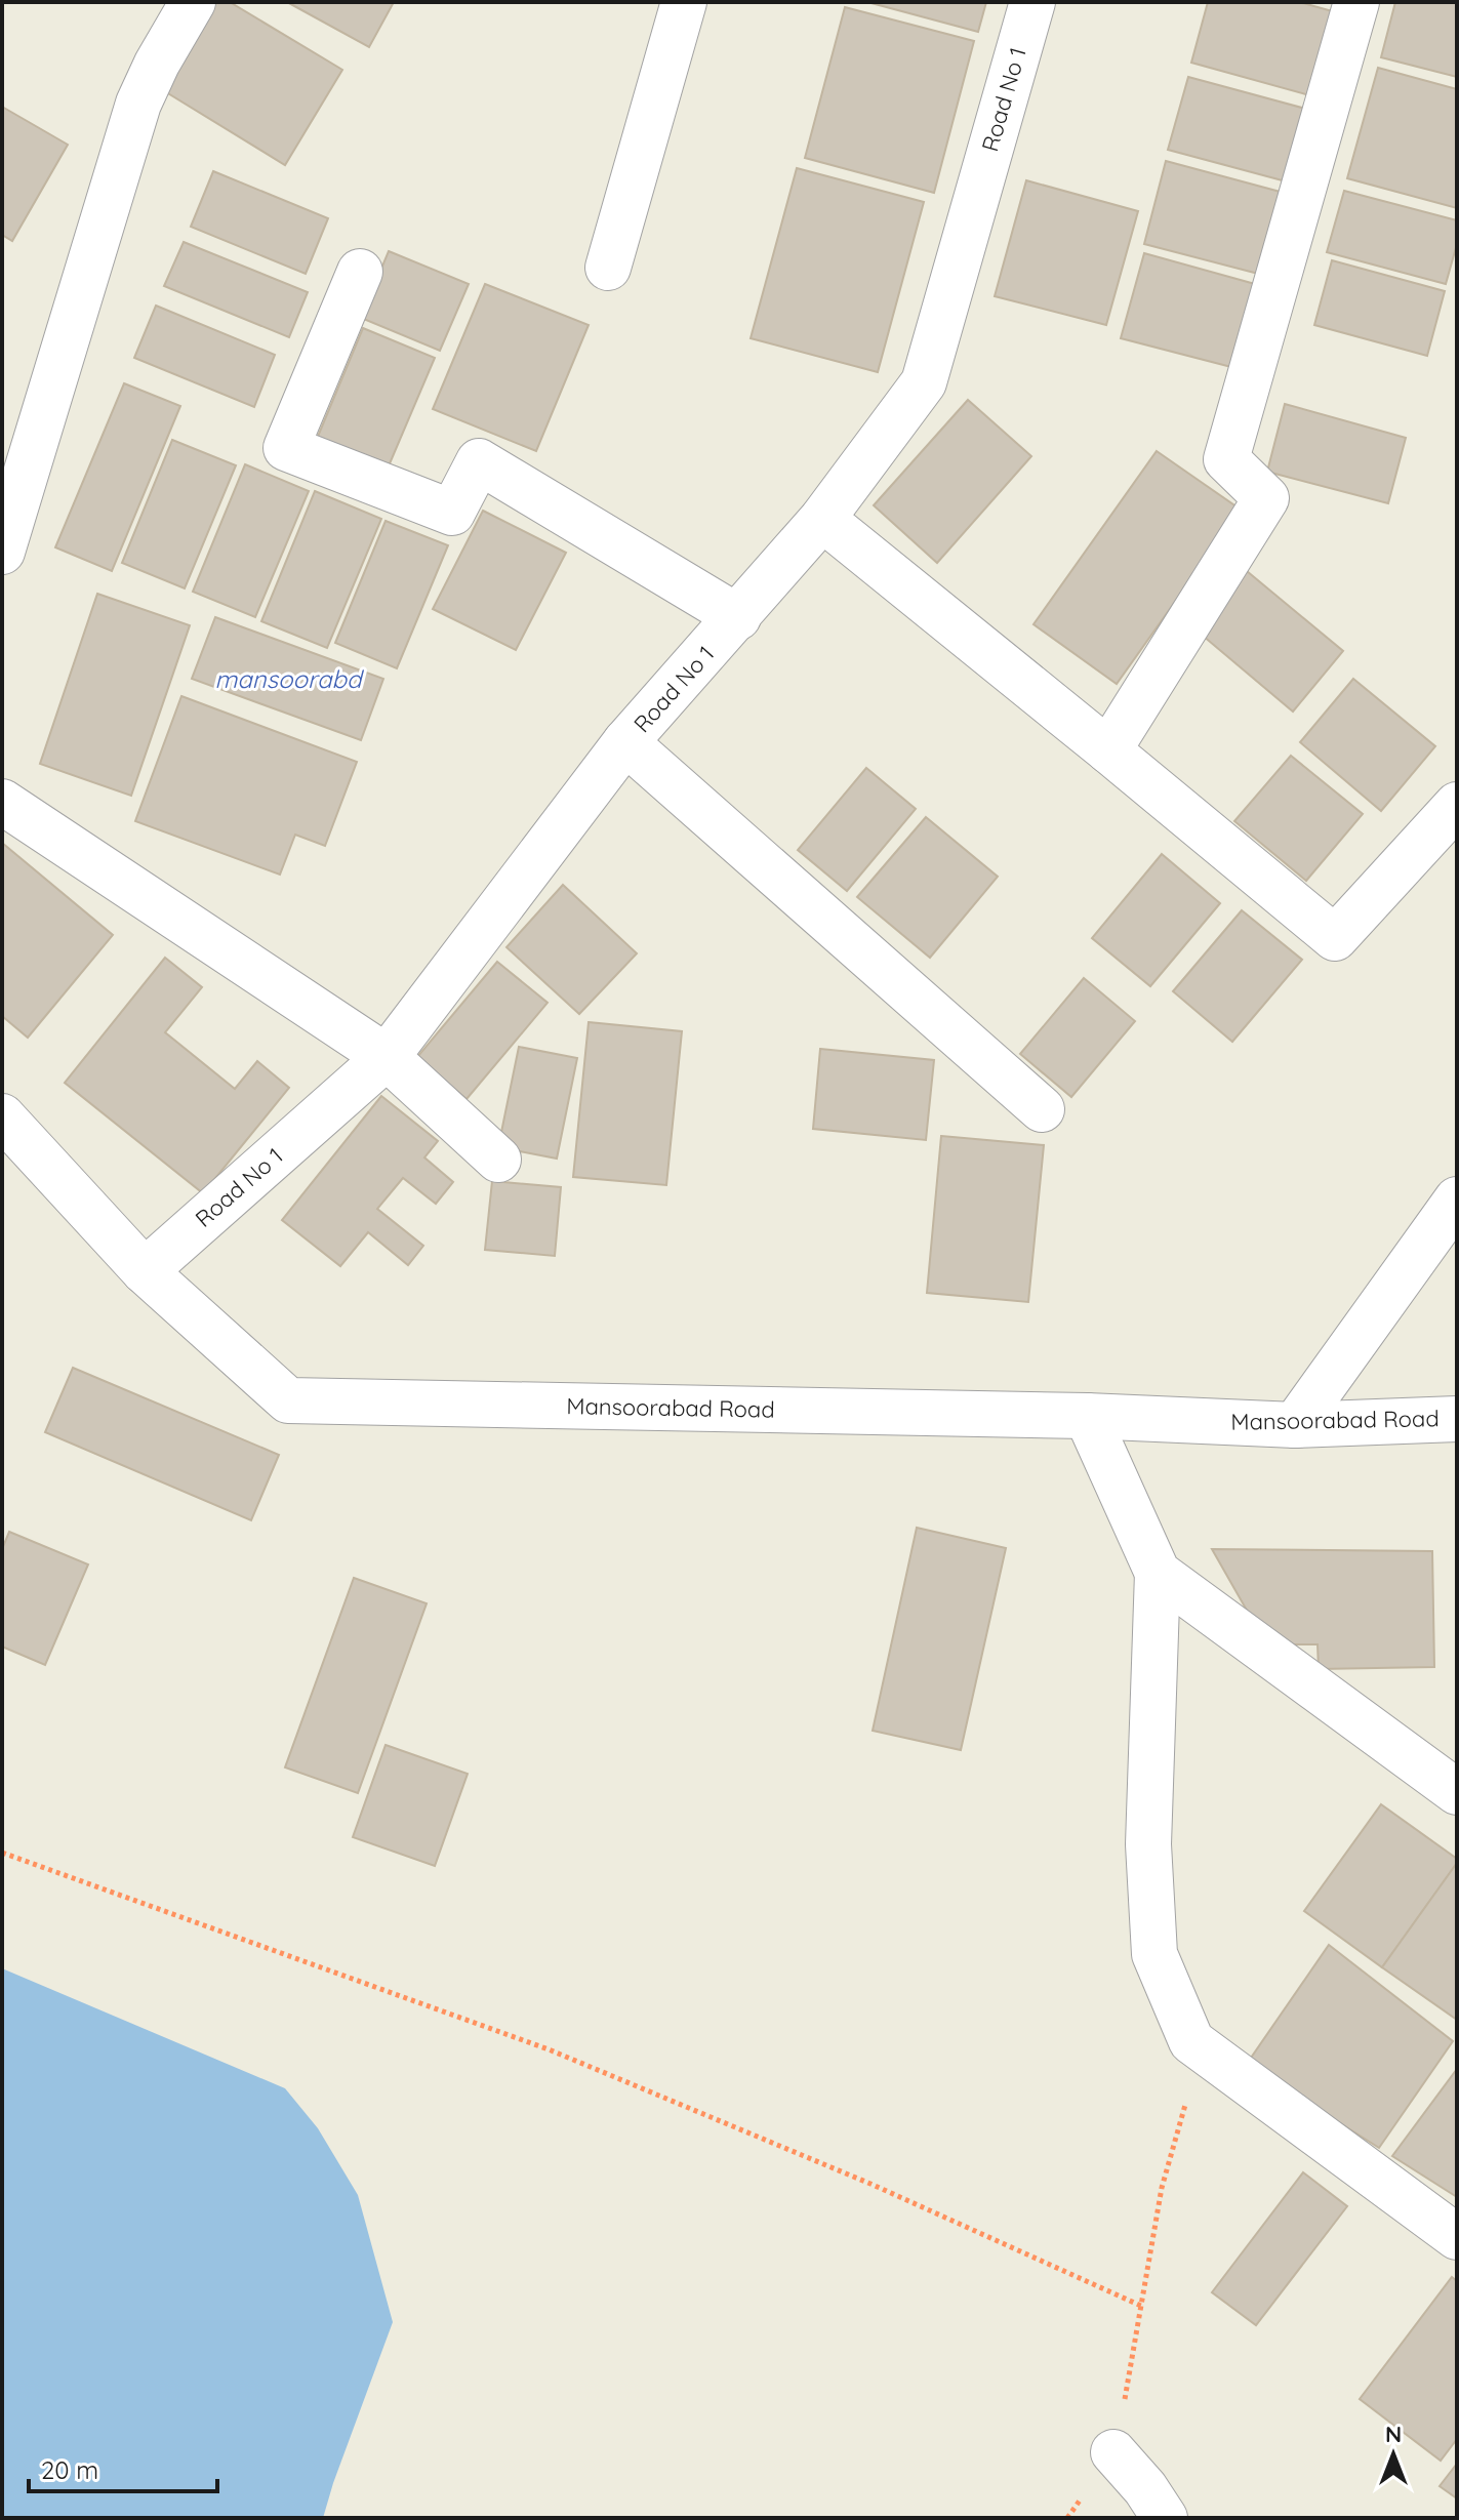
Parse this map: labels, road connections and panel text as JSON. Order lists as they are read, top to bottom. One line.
{"streets":{"street":["Road No 1","Mansoorabad Road"]},"crossings":[["Road No 1","Mansoorabad Road"]],"water":["mansoorabd"],"scale_bar":"20 m","north":"top"}
